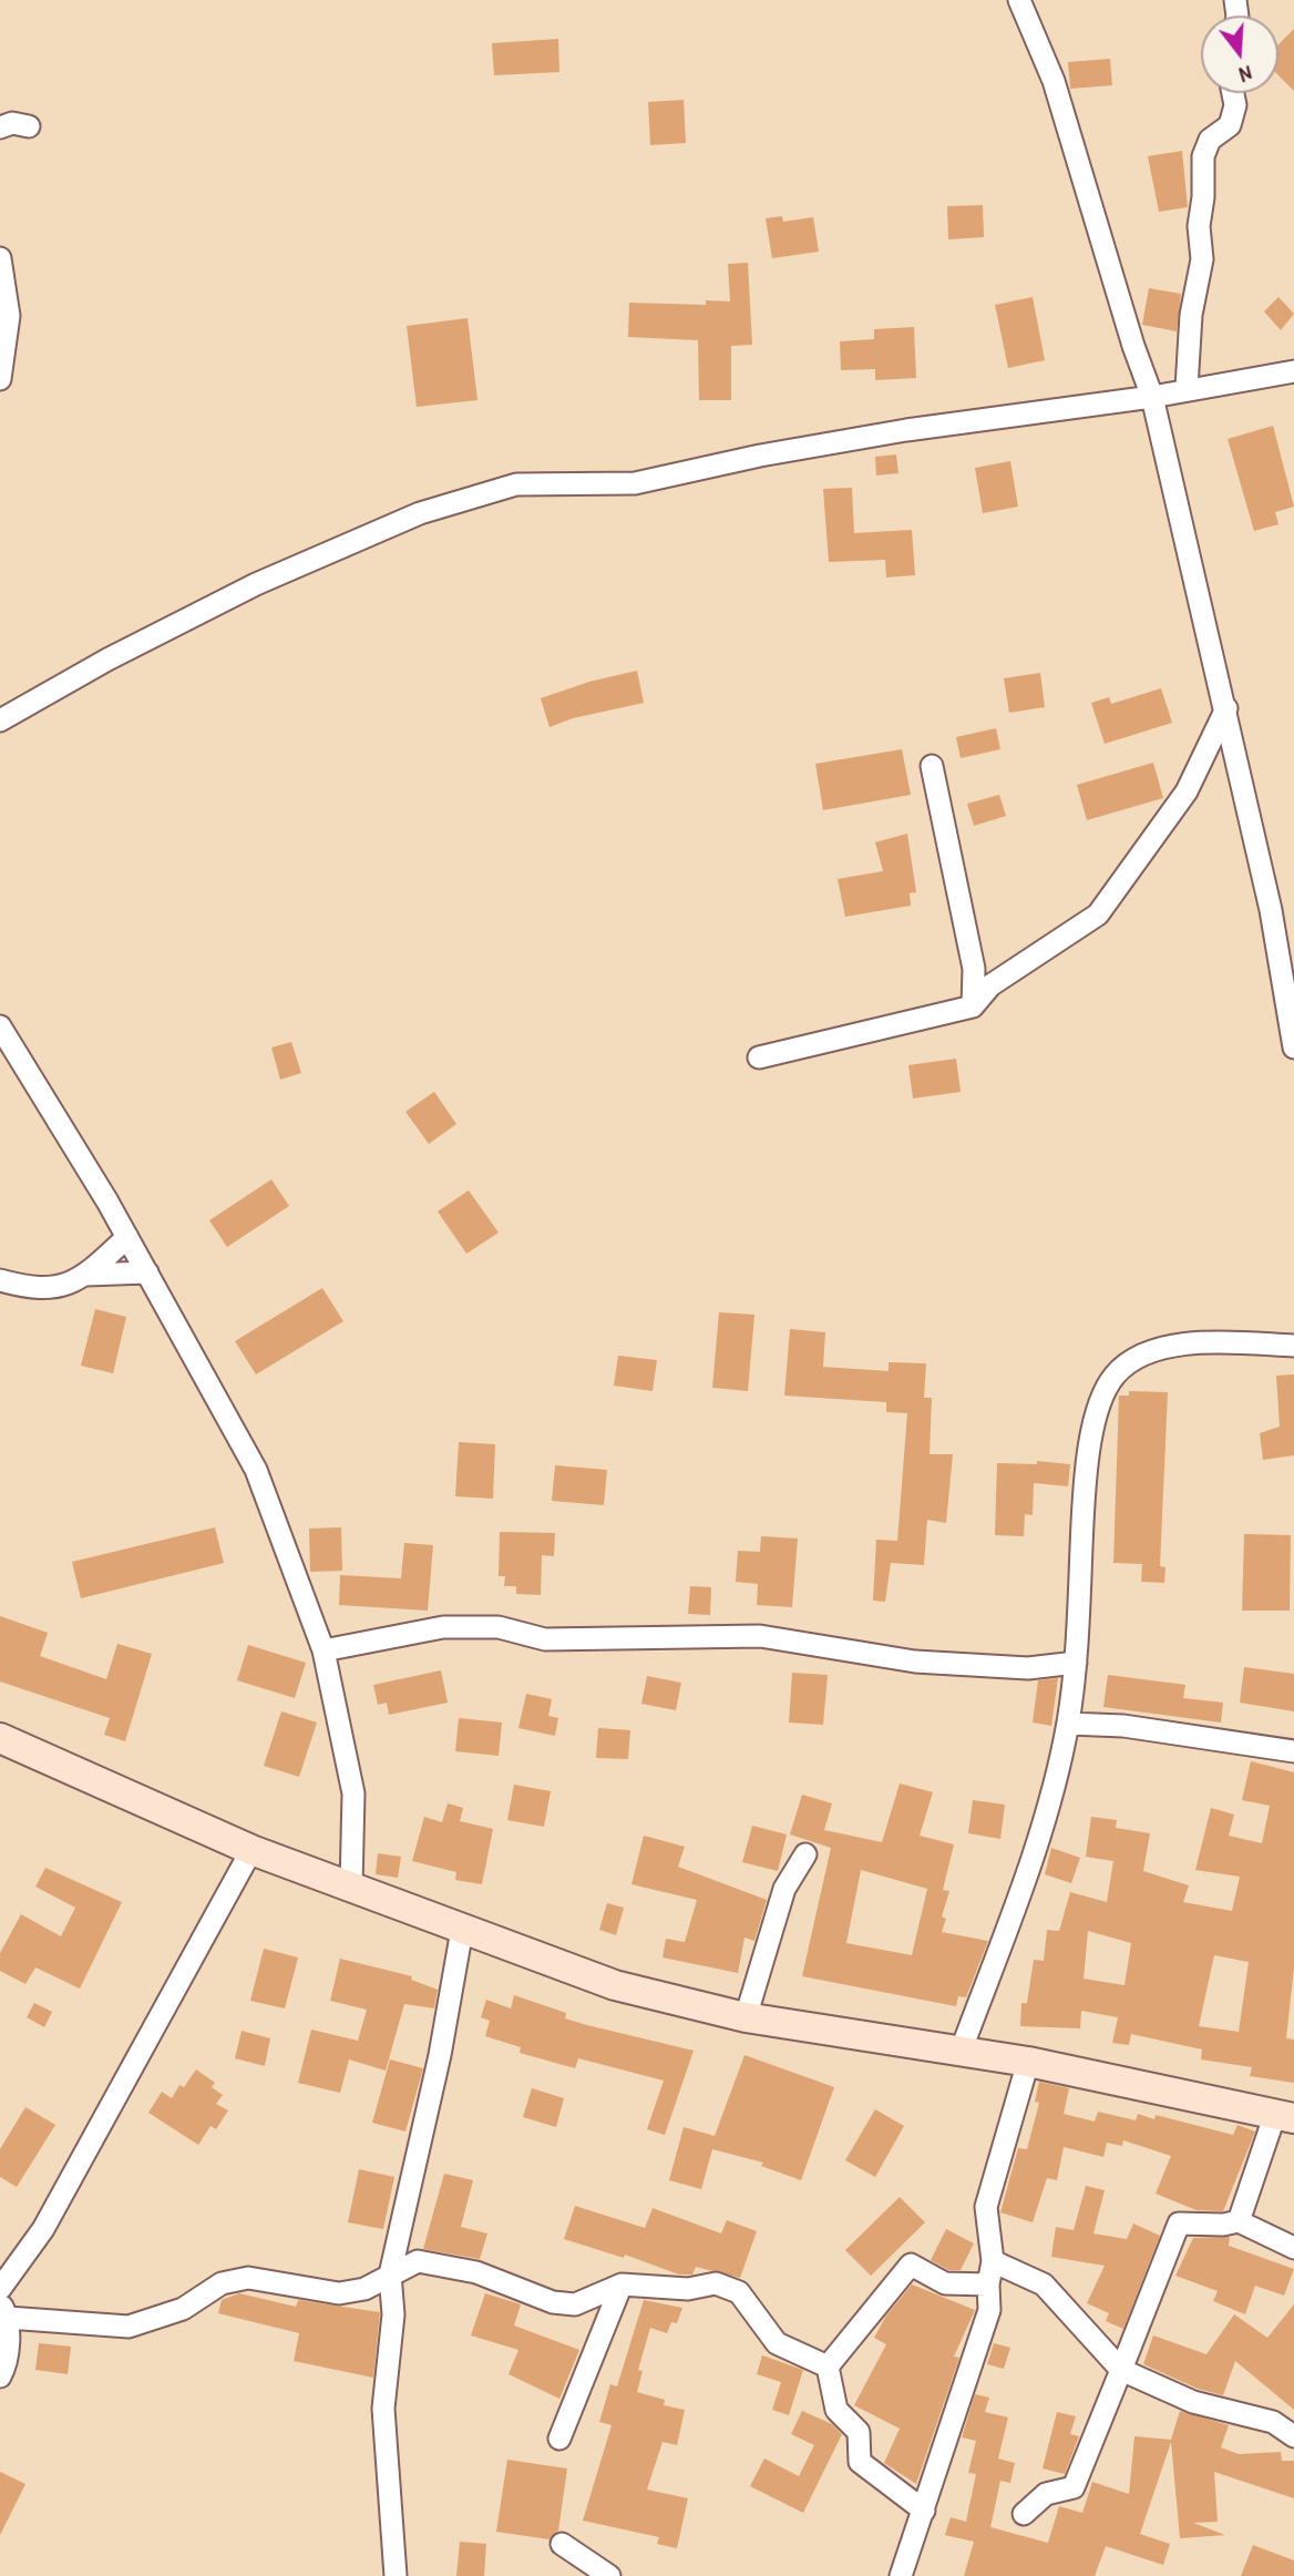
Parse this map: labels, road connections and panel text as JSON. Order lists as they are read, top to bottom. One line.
{"north":"bottom"}
